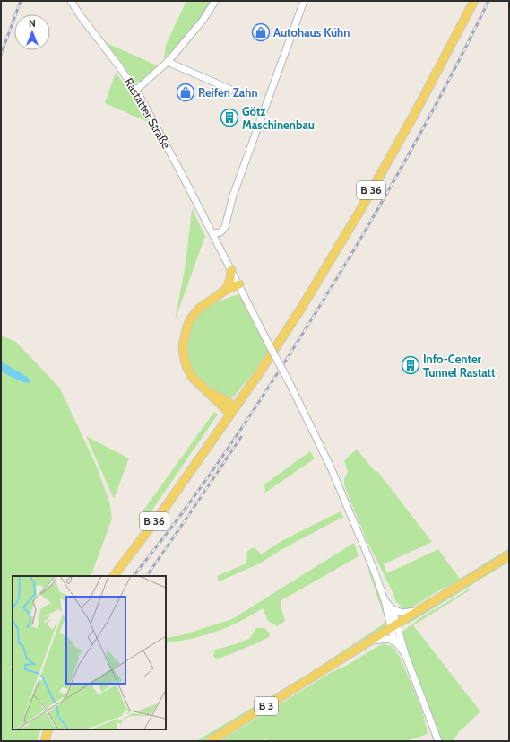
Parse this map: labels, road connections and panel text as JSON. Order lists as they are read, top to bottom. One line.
{"streets":{"main road":["B 36","B 3"],"street":["Rastatter Straße"]},"places":{"shop":["Autohaus Kühn","Reifen Zahn"],"building":["Götz Maschinenbau","Info-Center Tunnel Rastatt"]},"north":"top"}
